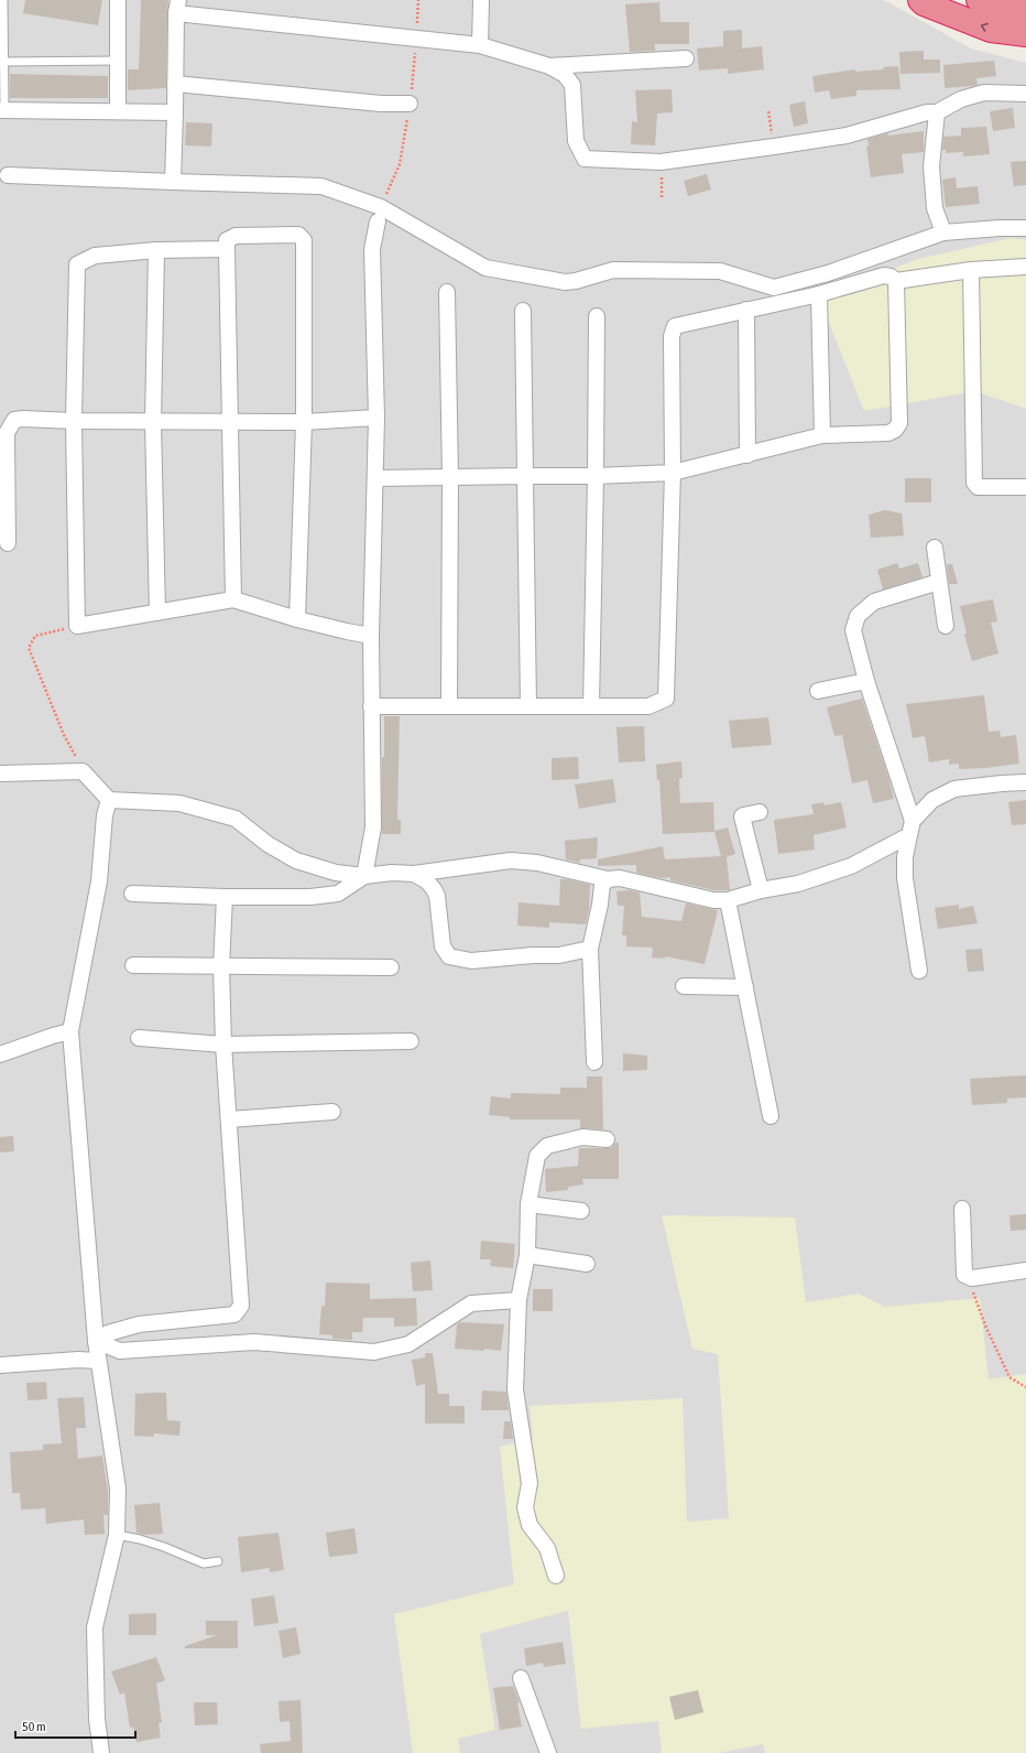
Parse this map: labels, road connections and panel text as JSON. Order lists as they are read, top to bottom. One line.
{"scale_bar":"50 m"}
